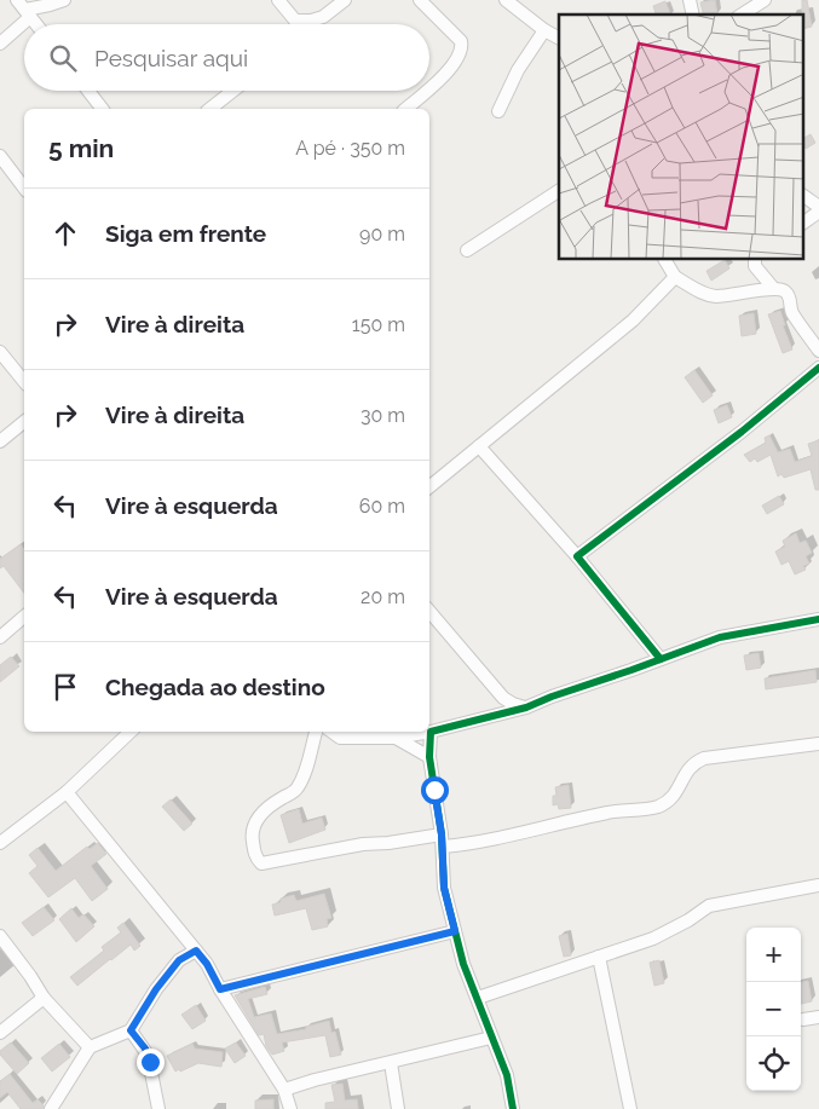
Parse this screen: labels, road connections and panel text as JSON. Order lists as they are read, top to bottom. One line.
{"page":{"search":"Pesquisar aqui","heading":["5 min","A pé · 350 m"],"list":[["Siga em frente","90 m"],["Vire à direita","150 m"],["Vire à direita","30 m"],["Vire à esquerda","60 m"],["Vire à esquerda","20 m"],"Chegada ao destino"],"map_buttons":["+","−"]}}
